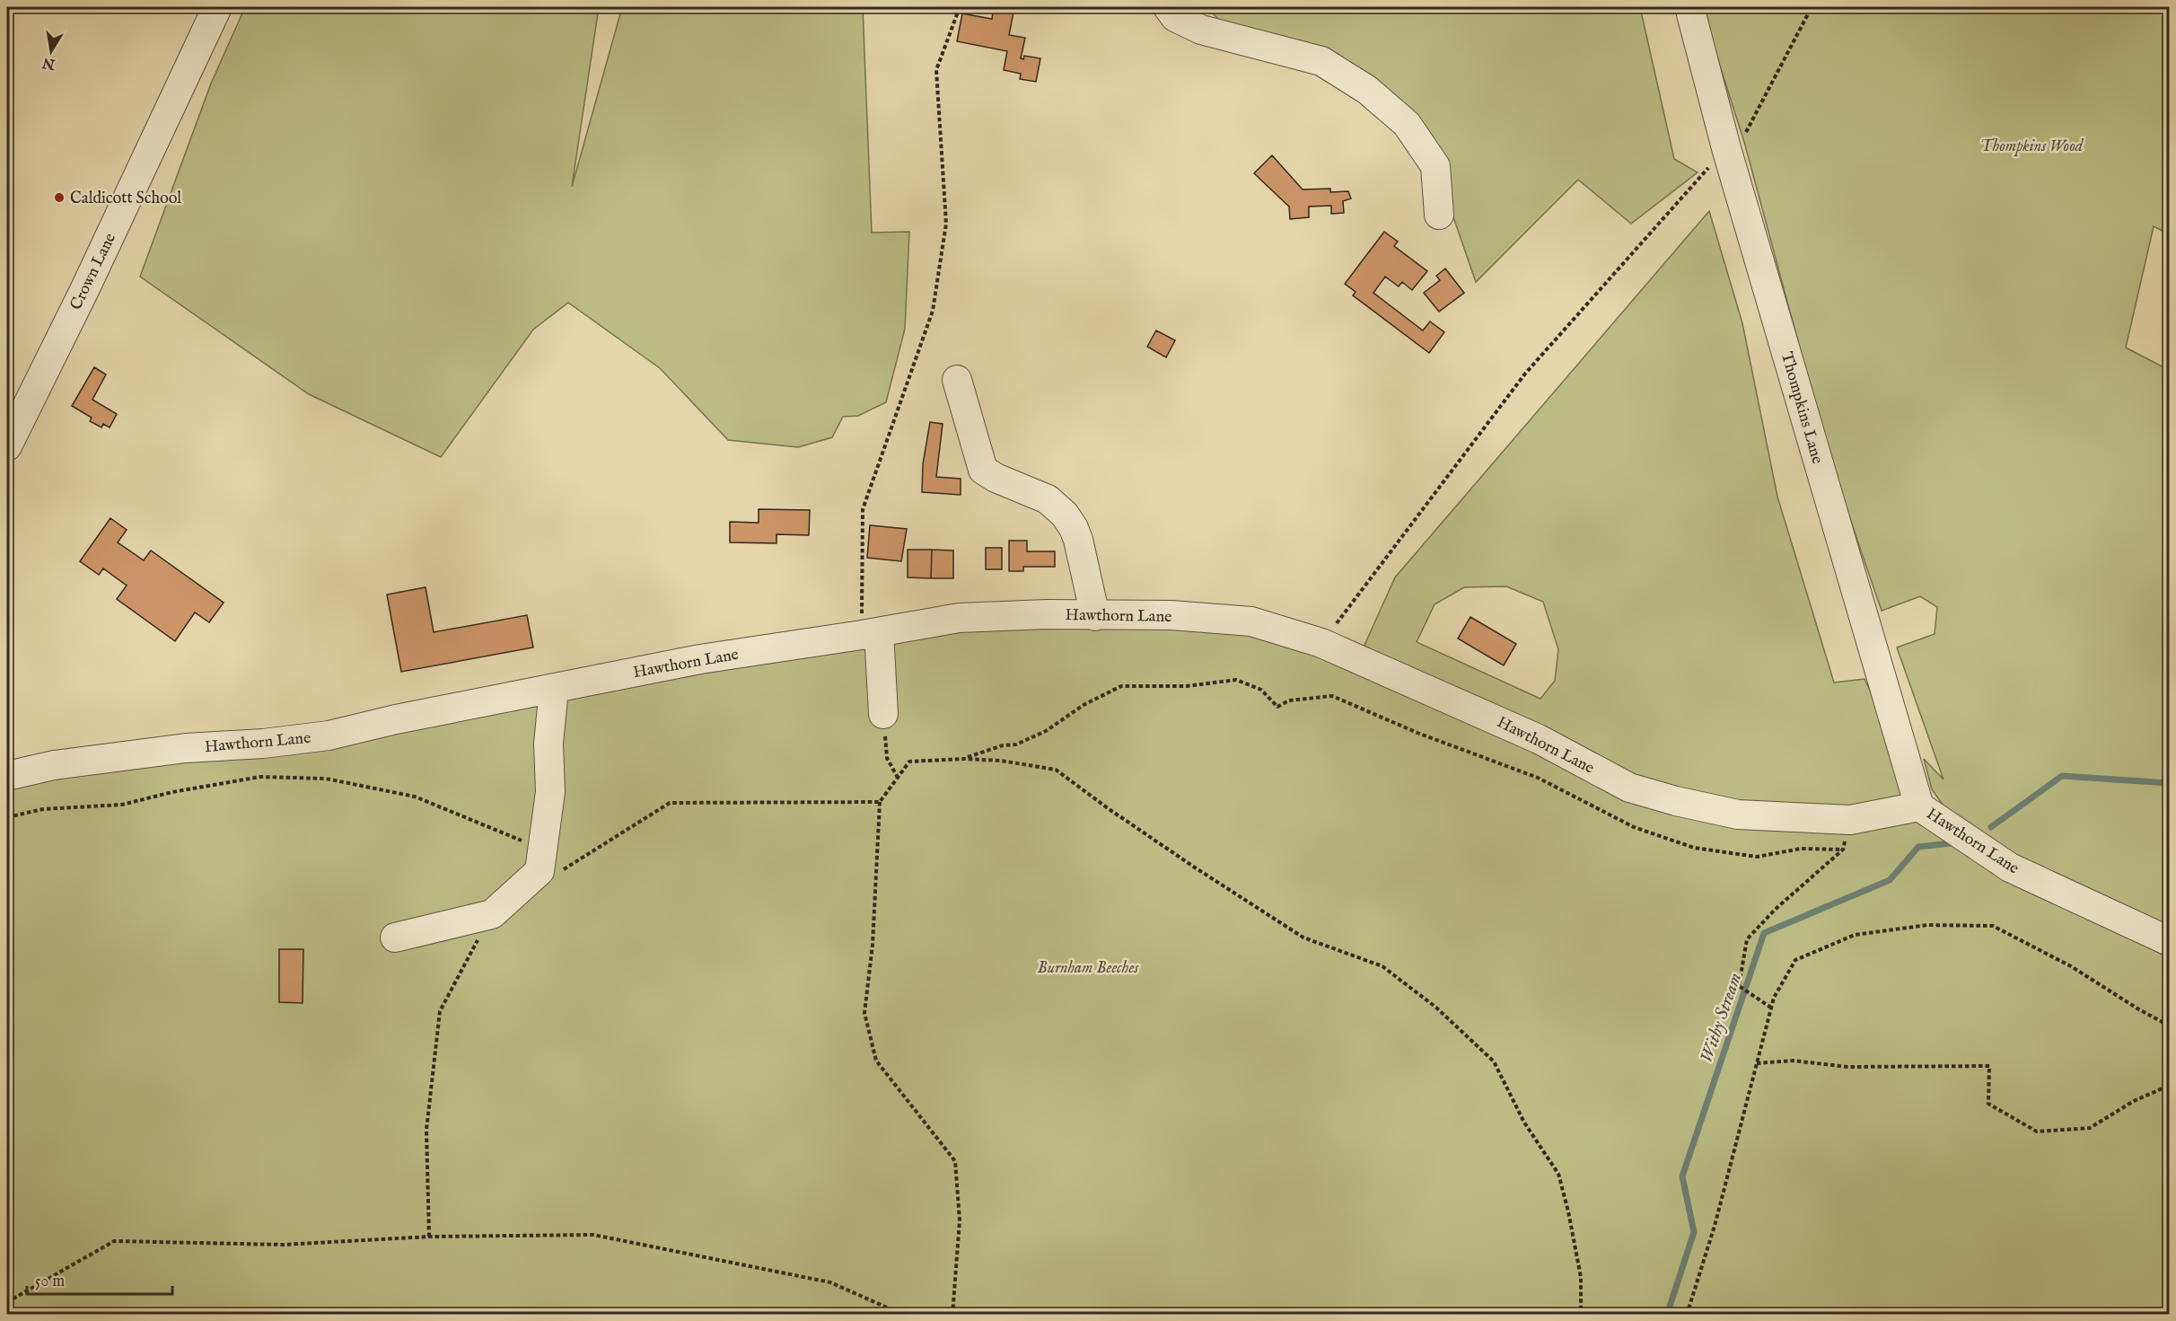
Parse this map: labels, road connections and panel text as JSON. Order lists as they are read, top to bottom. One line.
{"streets":{"street":["Crown Lane","Thompkins Lane","Hawthorn Lane"]},"crossings":[["Thompkins Lane","Hawthorn Lane"]],"water":["Withy Stream"],"parks":["Thompkins Wood","Burnham Beeches"],"places":["Caldicott School"],"scale_bar":"50 m","north":"bottom"}
